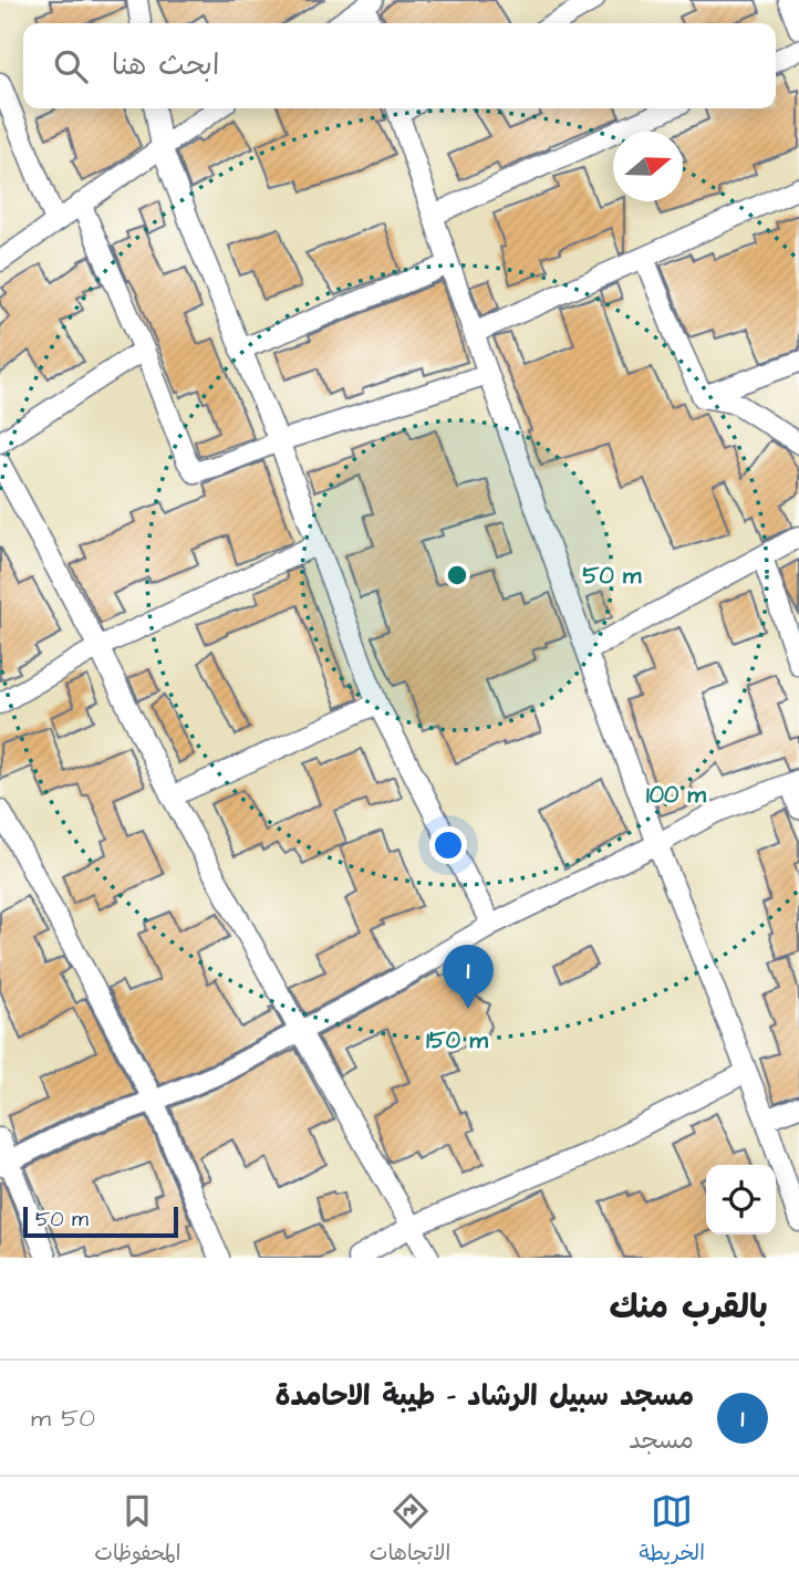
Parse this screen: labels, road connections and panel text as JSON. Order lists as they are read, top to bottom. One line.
{"scale_bar":"50 m","north":"right","page":{"search":"ابحث هنا","pins":"1","scale":"50 m","heading":"بالقرب منك","list":[{"mark":"1","name":"مسجد سبيل الرشاد - طيبة الاحامدة","note":"مسجد","value":"50 m"}],"nav":["الخريطة","الاتجاهات","المحفوظات"]},"rings":["50 m","100 m","150 m"]}
